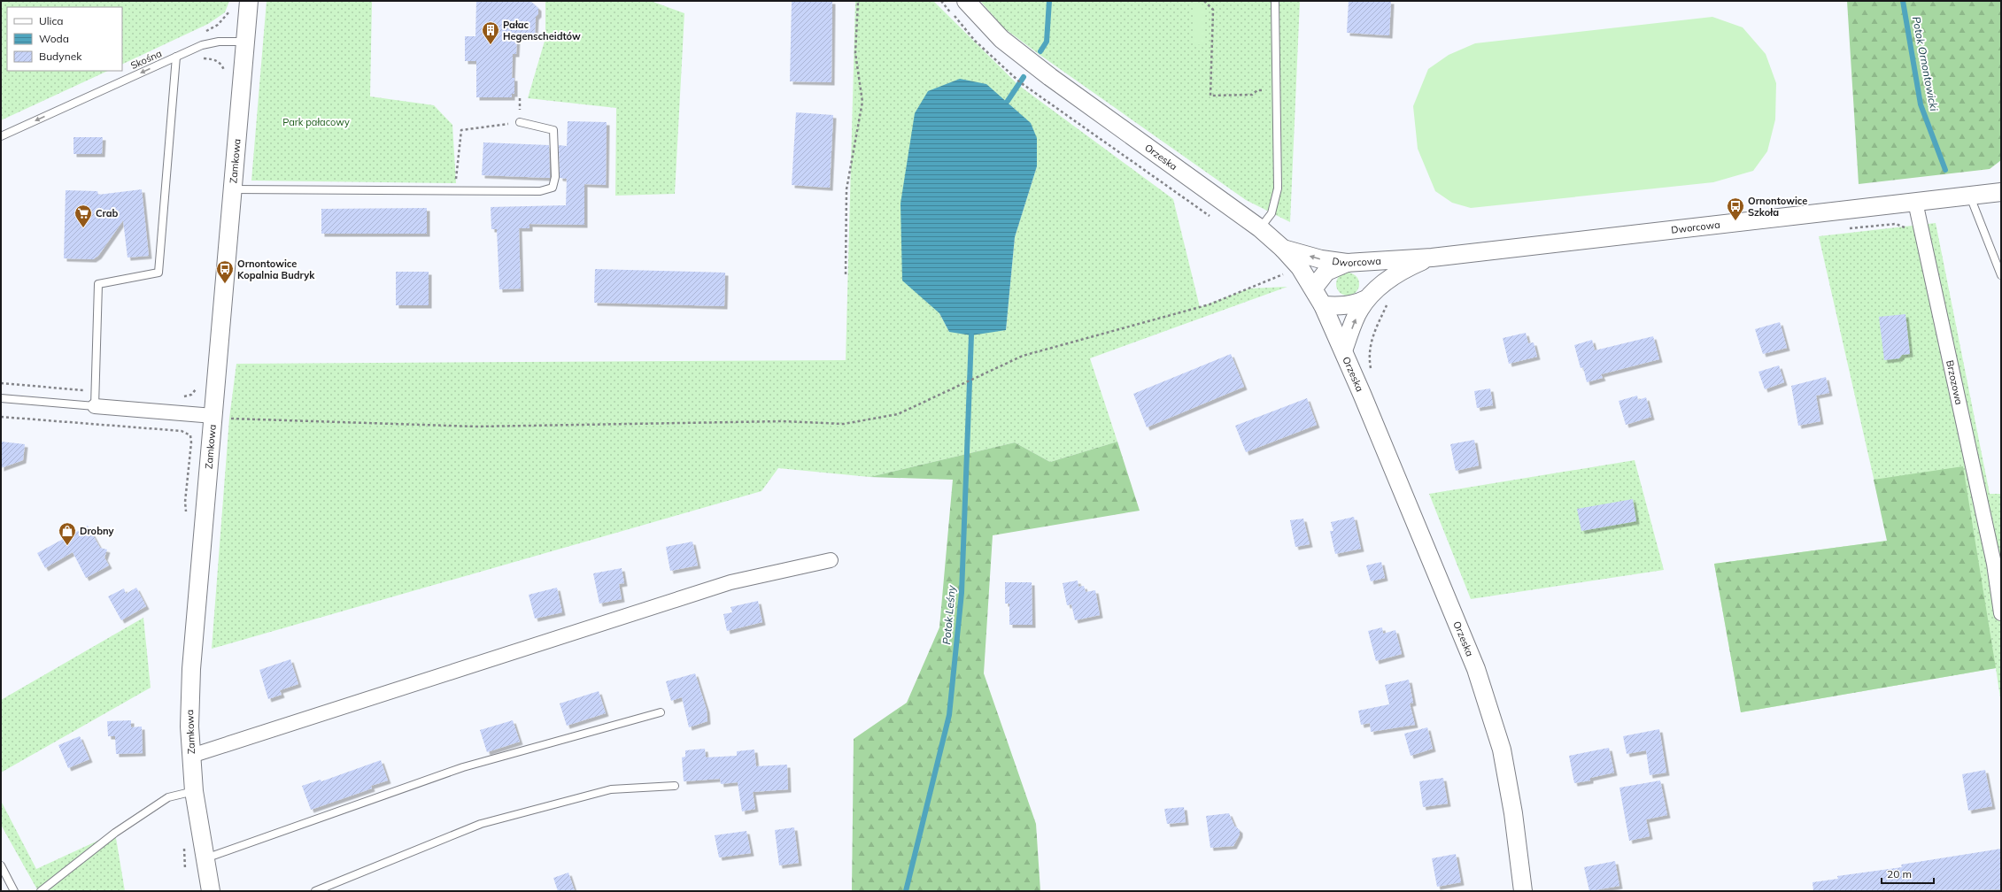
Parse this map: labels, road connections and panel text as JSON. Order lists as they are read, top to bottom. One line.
{"streets":{"street":["Orzeska","Zamkowa","Dworcowa","Brzozowa"],"lane":["Skośna"]},"crossings":[["Skośna","Zamkowa"],["Orzeska","Dworcowa"],["Dworcowa","Brzozowa"]],"one_way":["Skośna"],"water":["Potok Ornontowicki","Potok Leśny"],"parks":["Park pałacowy"],"places":{"building":["Pałac Hegenscheidtów"],"bus stop":["Ornontowice Szkoła","Ornontowice Kopalnia Budryk"],"supermarket":["Crab"],"shop":["Drobny"]},"legend":["Ulica","Woda","Budynek"],"scale_bar":"20 m"}
